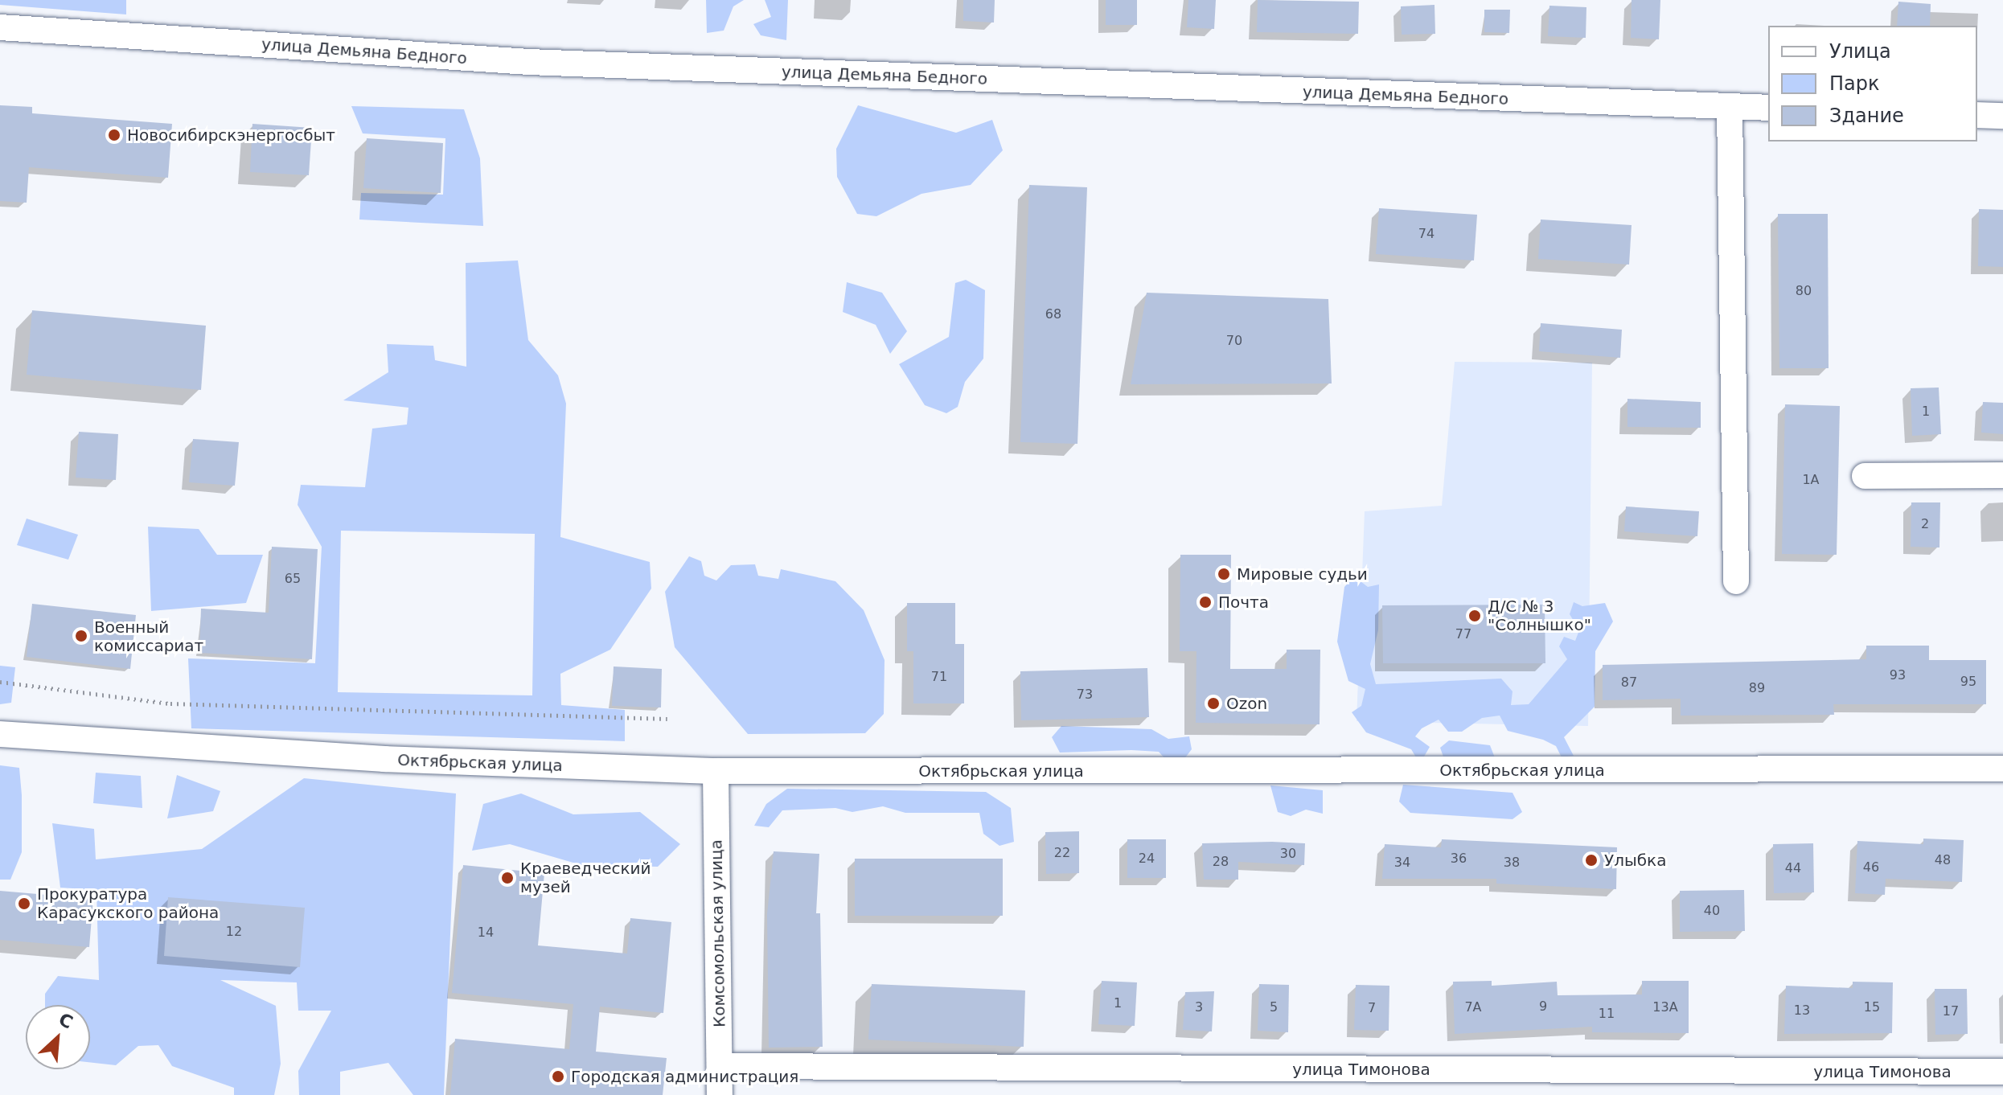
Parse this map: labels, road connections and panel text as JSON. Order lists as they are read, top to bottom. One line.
{"streets":{"street":["улица Демьяна Бедного","Октябрьская улица","Комсомольская улица","улица Тимонова"]},"crossings":[["Октябрьская улица","Комсомольская улица"],["Комсомольская улица","улица Тимонова"]],"places":["Новосибирскэнергосбыт","Мировые судьи","Почта","Д/С № 3 \"Солнышко\"","Военный комиссариат","Ozon","Улыбка","Краеведческий музей","Прокуратура Карасукского района","Городская администрация"],"house_numbers":["74","80","68","70","1","1А","2","65","77","93","71","95","87","89","73","22","30","24","36","48","28","34","38","46","44","40","12","14","1","9","3","5","7А","13А","15","7","13","17","11"],"legend":["Улица","Парк","Здание"],"north":"top right"}
